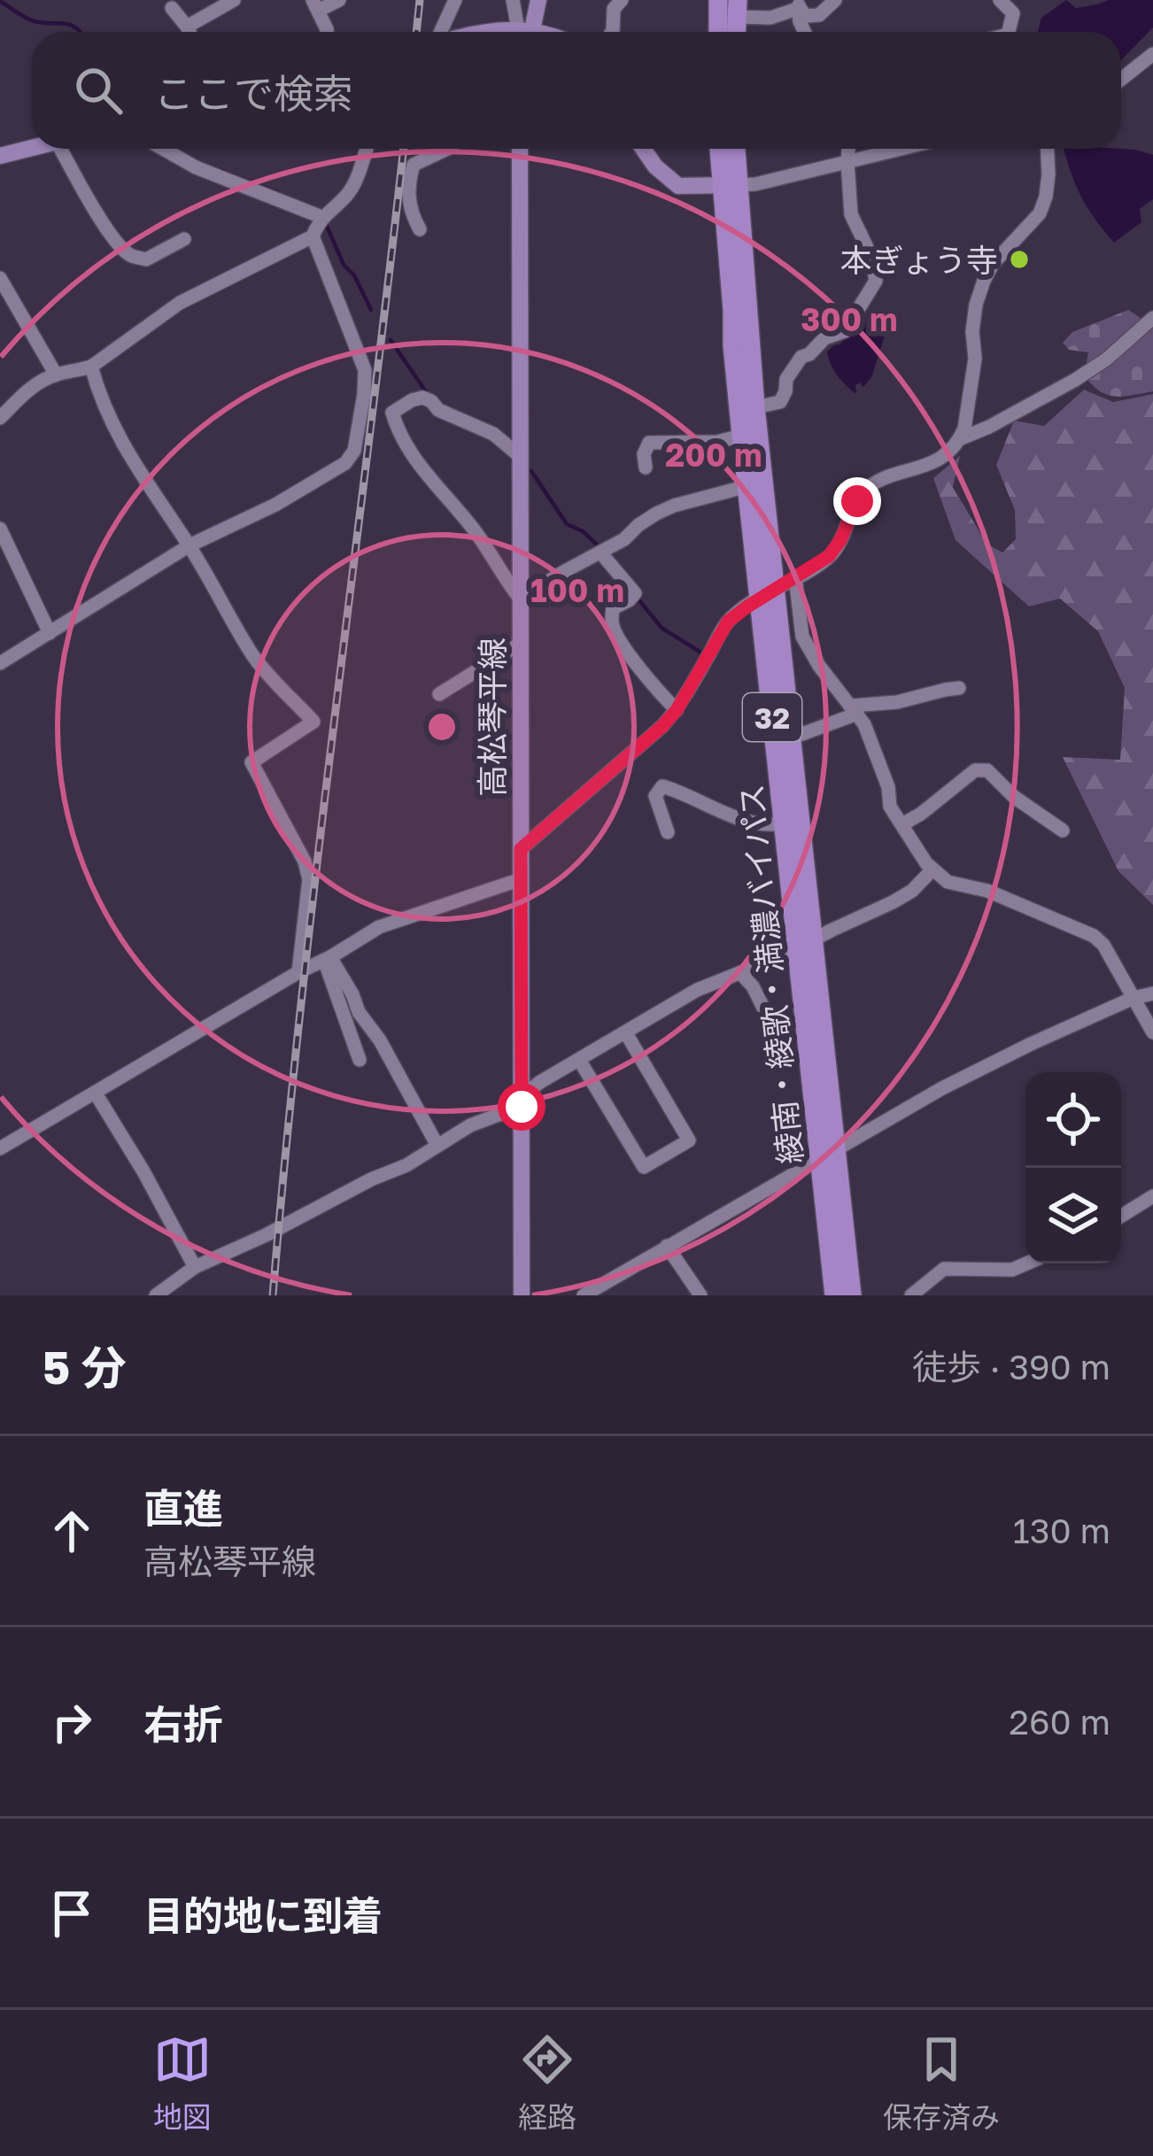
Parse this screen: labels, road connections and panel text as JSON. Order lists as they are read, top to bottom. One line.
{"streets":{"highway":["32","綾南・綾歌・満濃バイパス"],"main road":["高松琴平線"]},"places":["本ぎょう寺"],"page":{"search":"ここで検索","heading":["5 分","徒歩 · 390 m"],"list":[["直進","高松琴平線","130 m"],["右折","260 m"],"目的地に到着"],"nav":["地図","経路","保存済み"]},"rings":["300 m","200 m","100 m"]}
